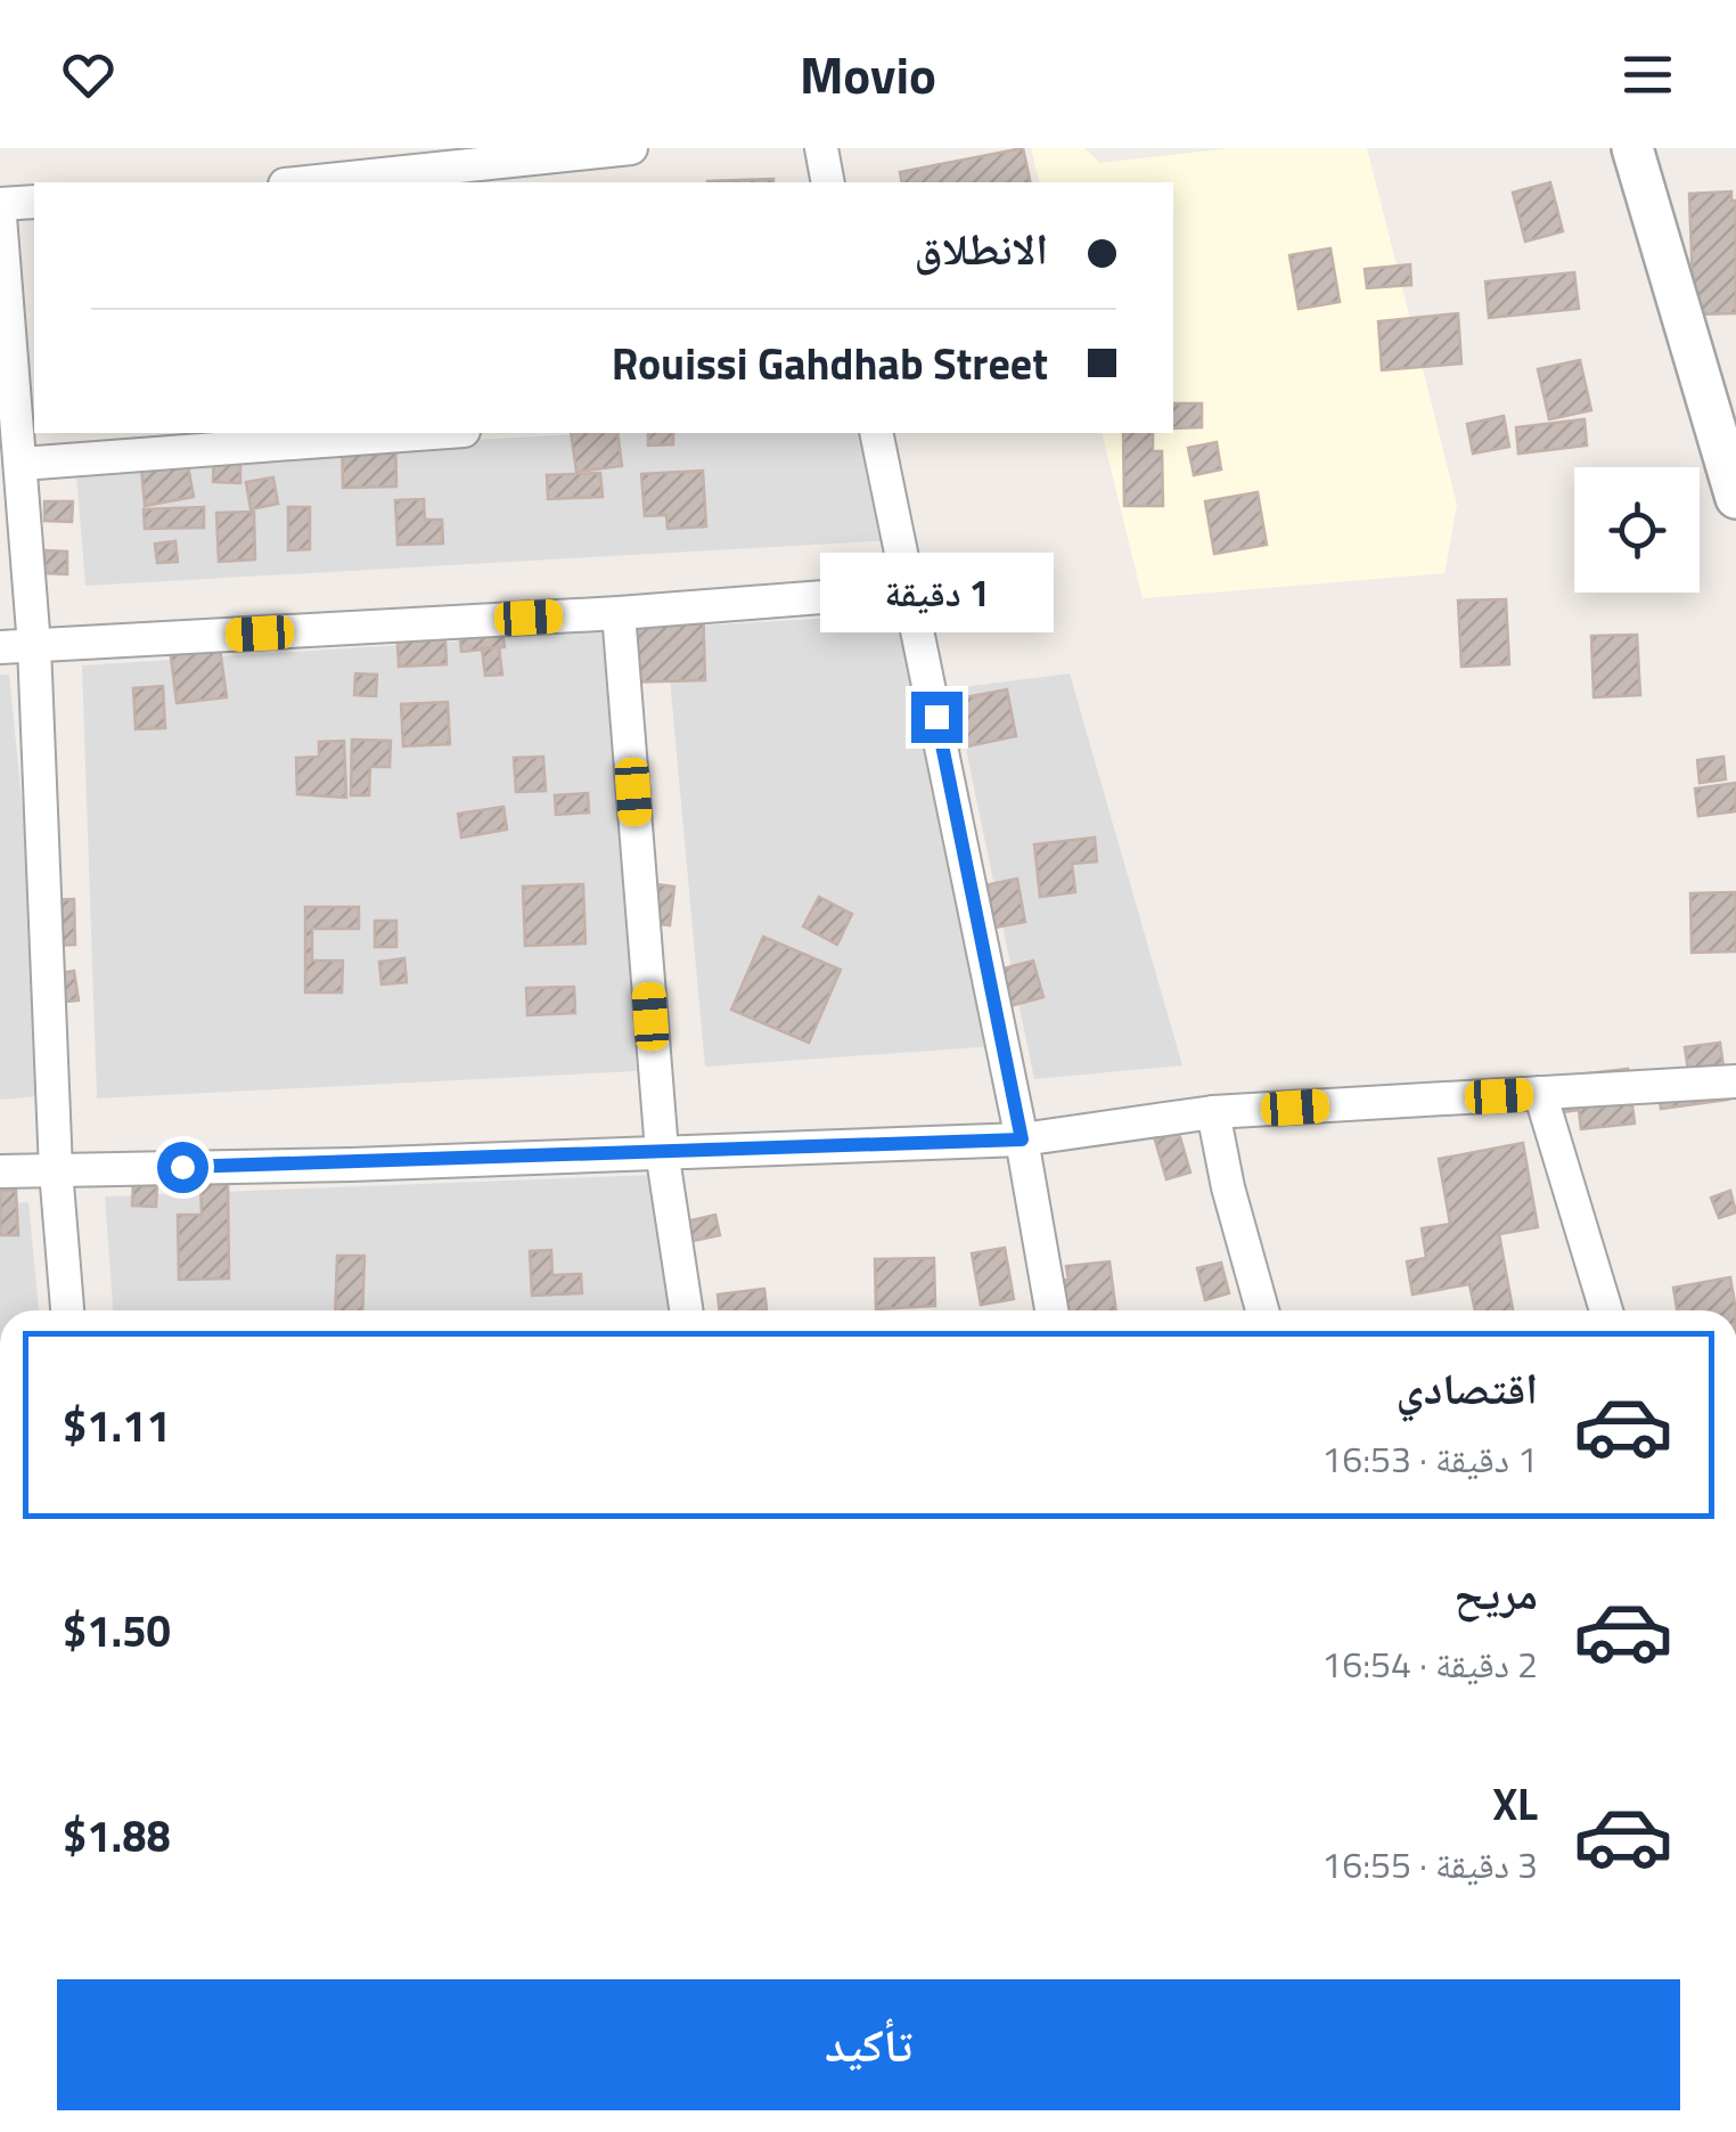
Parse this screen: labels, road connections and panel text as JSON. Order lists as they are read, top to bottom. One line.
{"page":{"header":"Movio","banner":["الانطلاق","Rouissi Gahdhab Street"],"bubble":"1 دقيقة","list":[{"name":"اقتصادي","note":"1 دقيقة · 16:53","value":"$1.11"},{"name":"مريح","note":"2 دقيقة · 16:54","value":"$1.50"},{"name":"XL","note":"3 دقيقة · 16:55","value":"$1.88"}],"buttons":"تأكيد"}}
